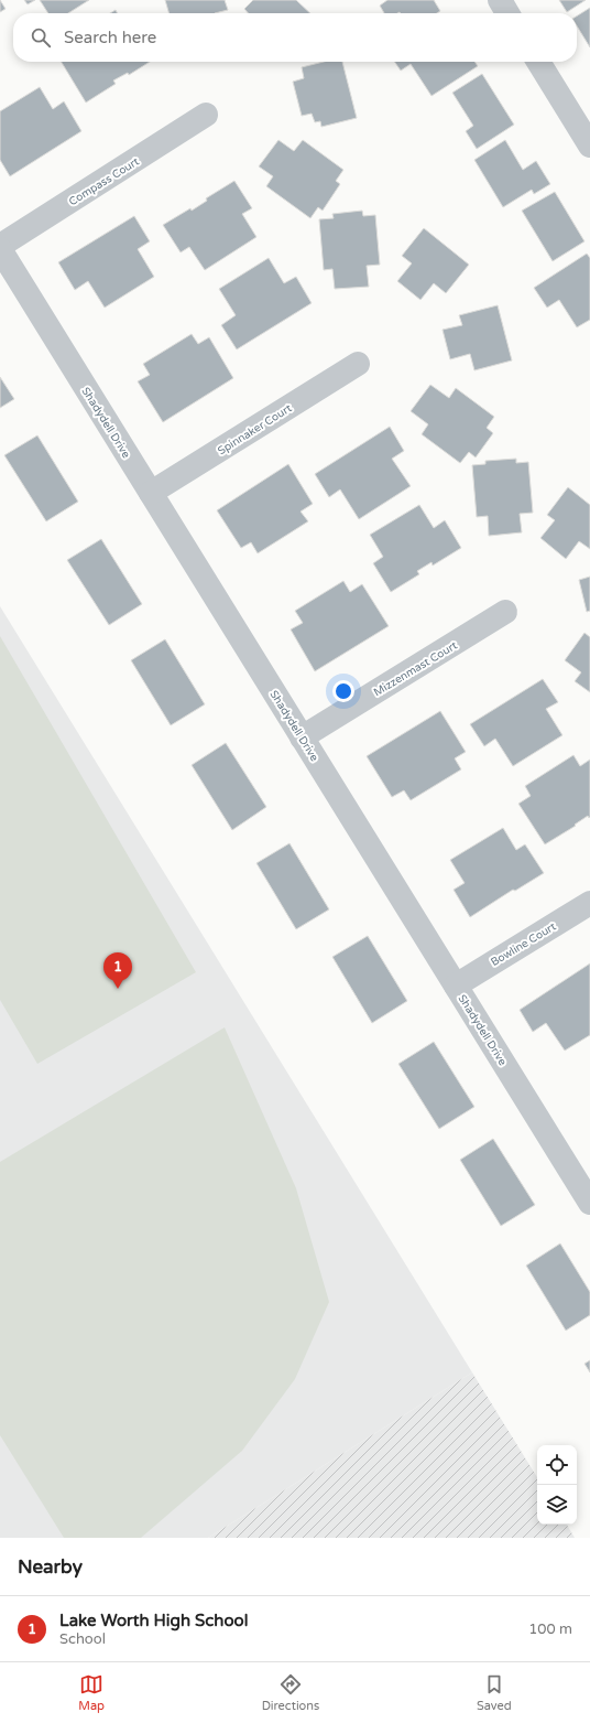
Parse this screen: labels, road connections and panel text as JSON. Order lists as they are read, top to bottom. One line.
{"streets":{"street":["Compass Court","Shadydell Drive","Spinnaker Court","Mizzenmast Court","Bowline Court"]},"crossings":[["Compass Court","Shadydell Drive"],["Shadydell Drive","Spinnaker Court"],["Shadydell Drive","Mizzenmast Court"],["Shadydell Drive","Bowline Court"]],"page":{"search":"Search here","pins":"1","heading":"Nearby","list":[{"mark":"1","name":"Lake Worth High School","note":"School","value":"100 m"}],"nav":["Map","Directions","Saved"]}}
